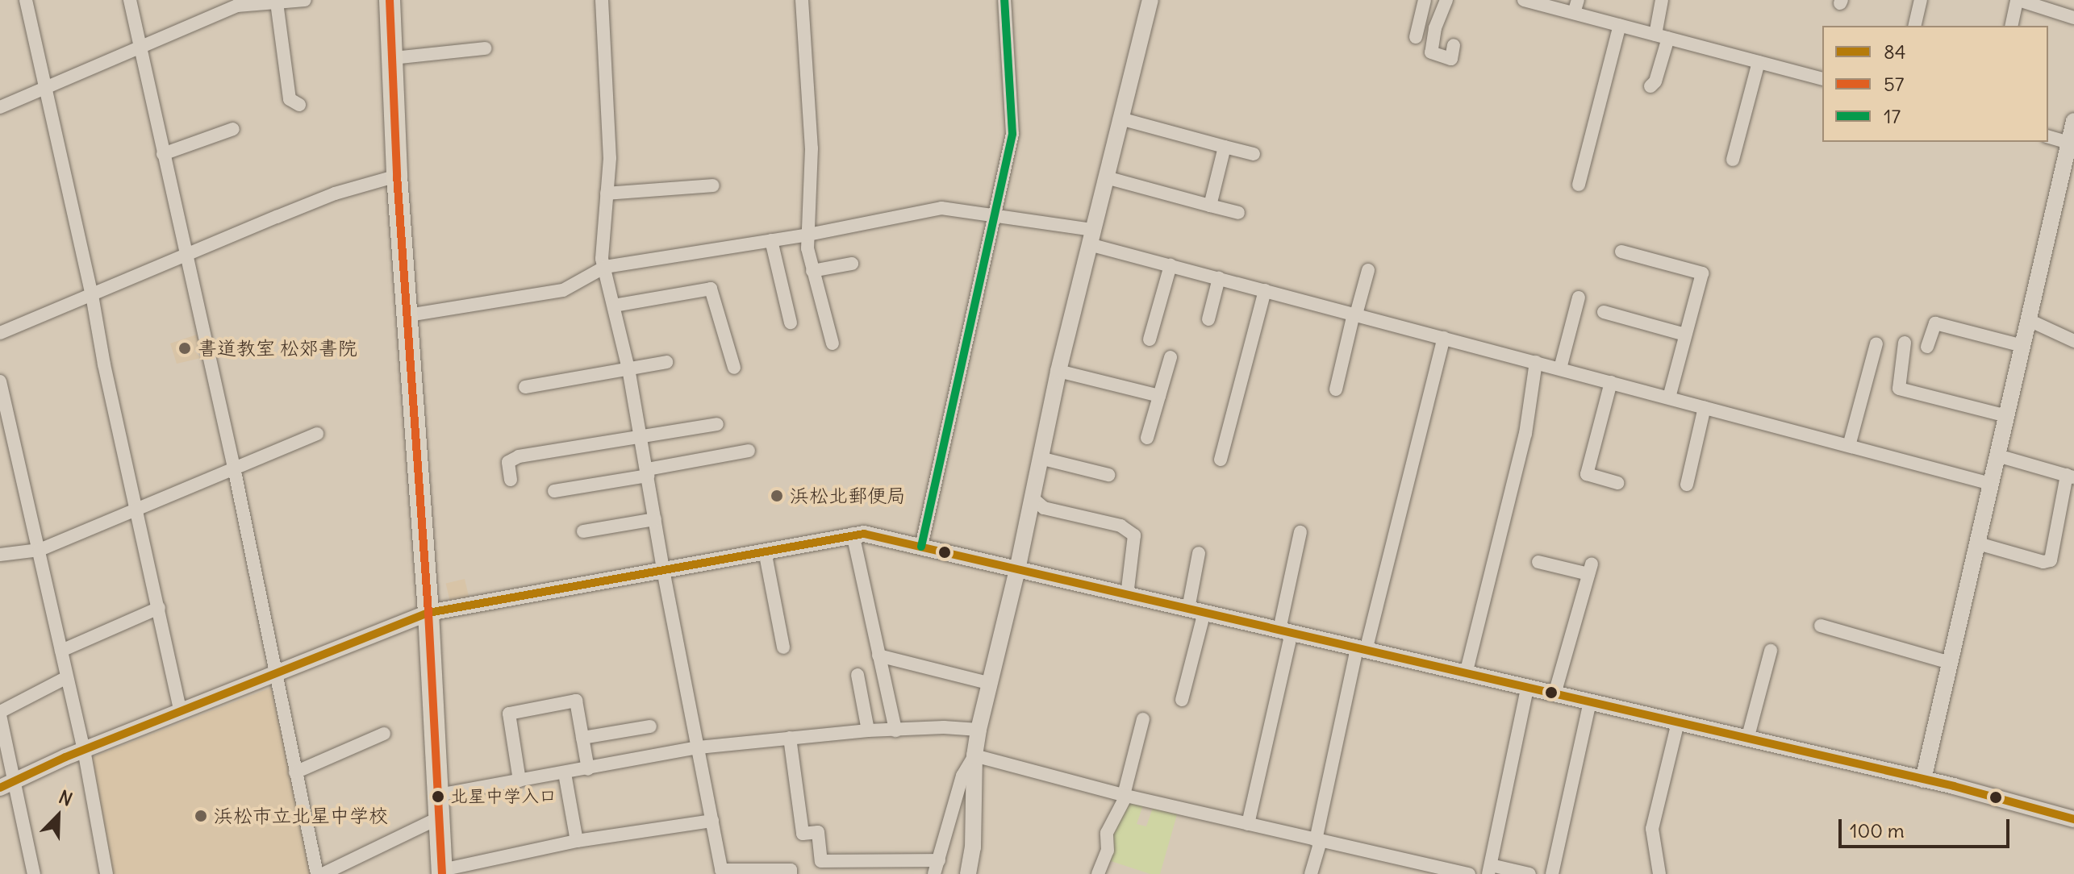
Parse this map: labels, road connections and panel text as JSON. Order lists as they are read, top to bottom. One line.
{"places":["書道教室 松郊書院","浜松北郵便局","北星中学入口","浜松市立北星中学校"],"lines":["transit line 57","transit line 17","transit line 84"],"legend":["84","57","17"],"scale_bar":"100 m","north":"top right"}
